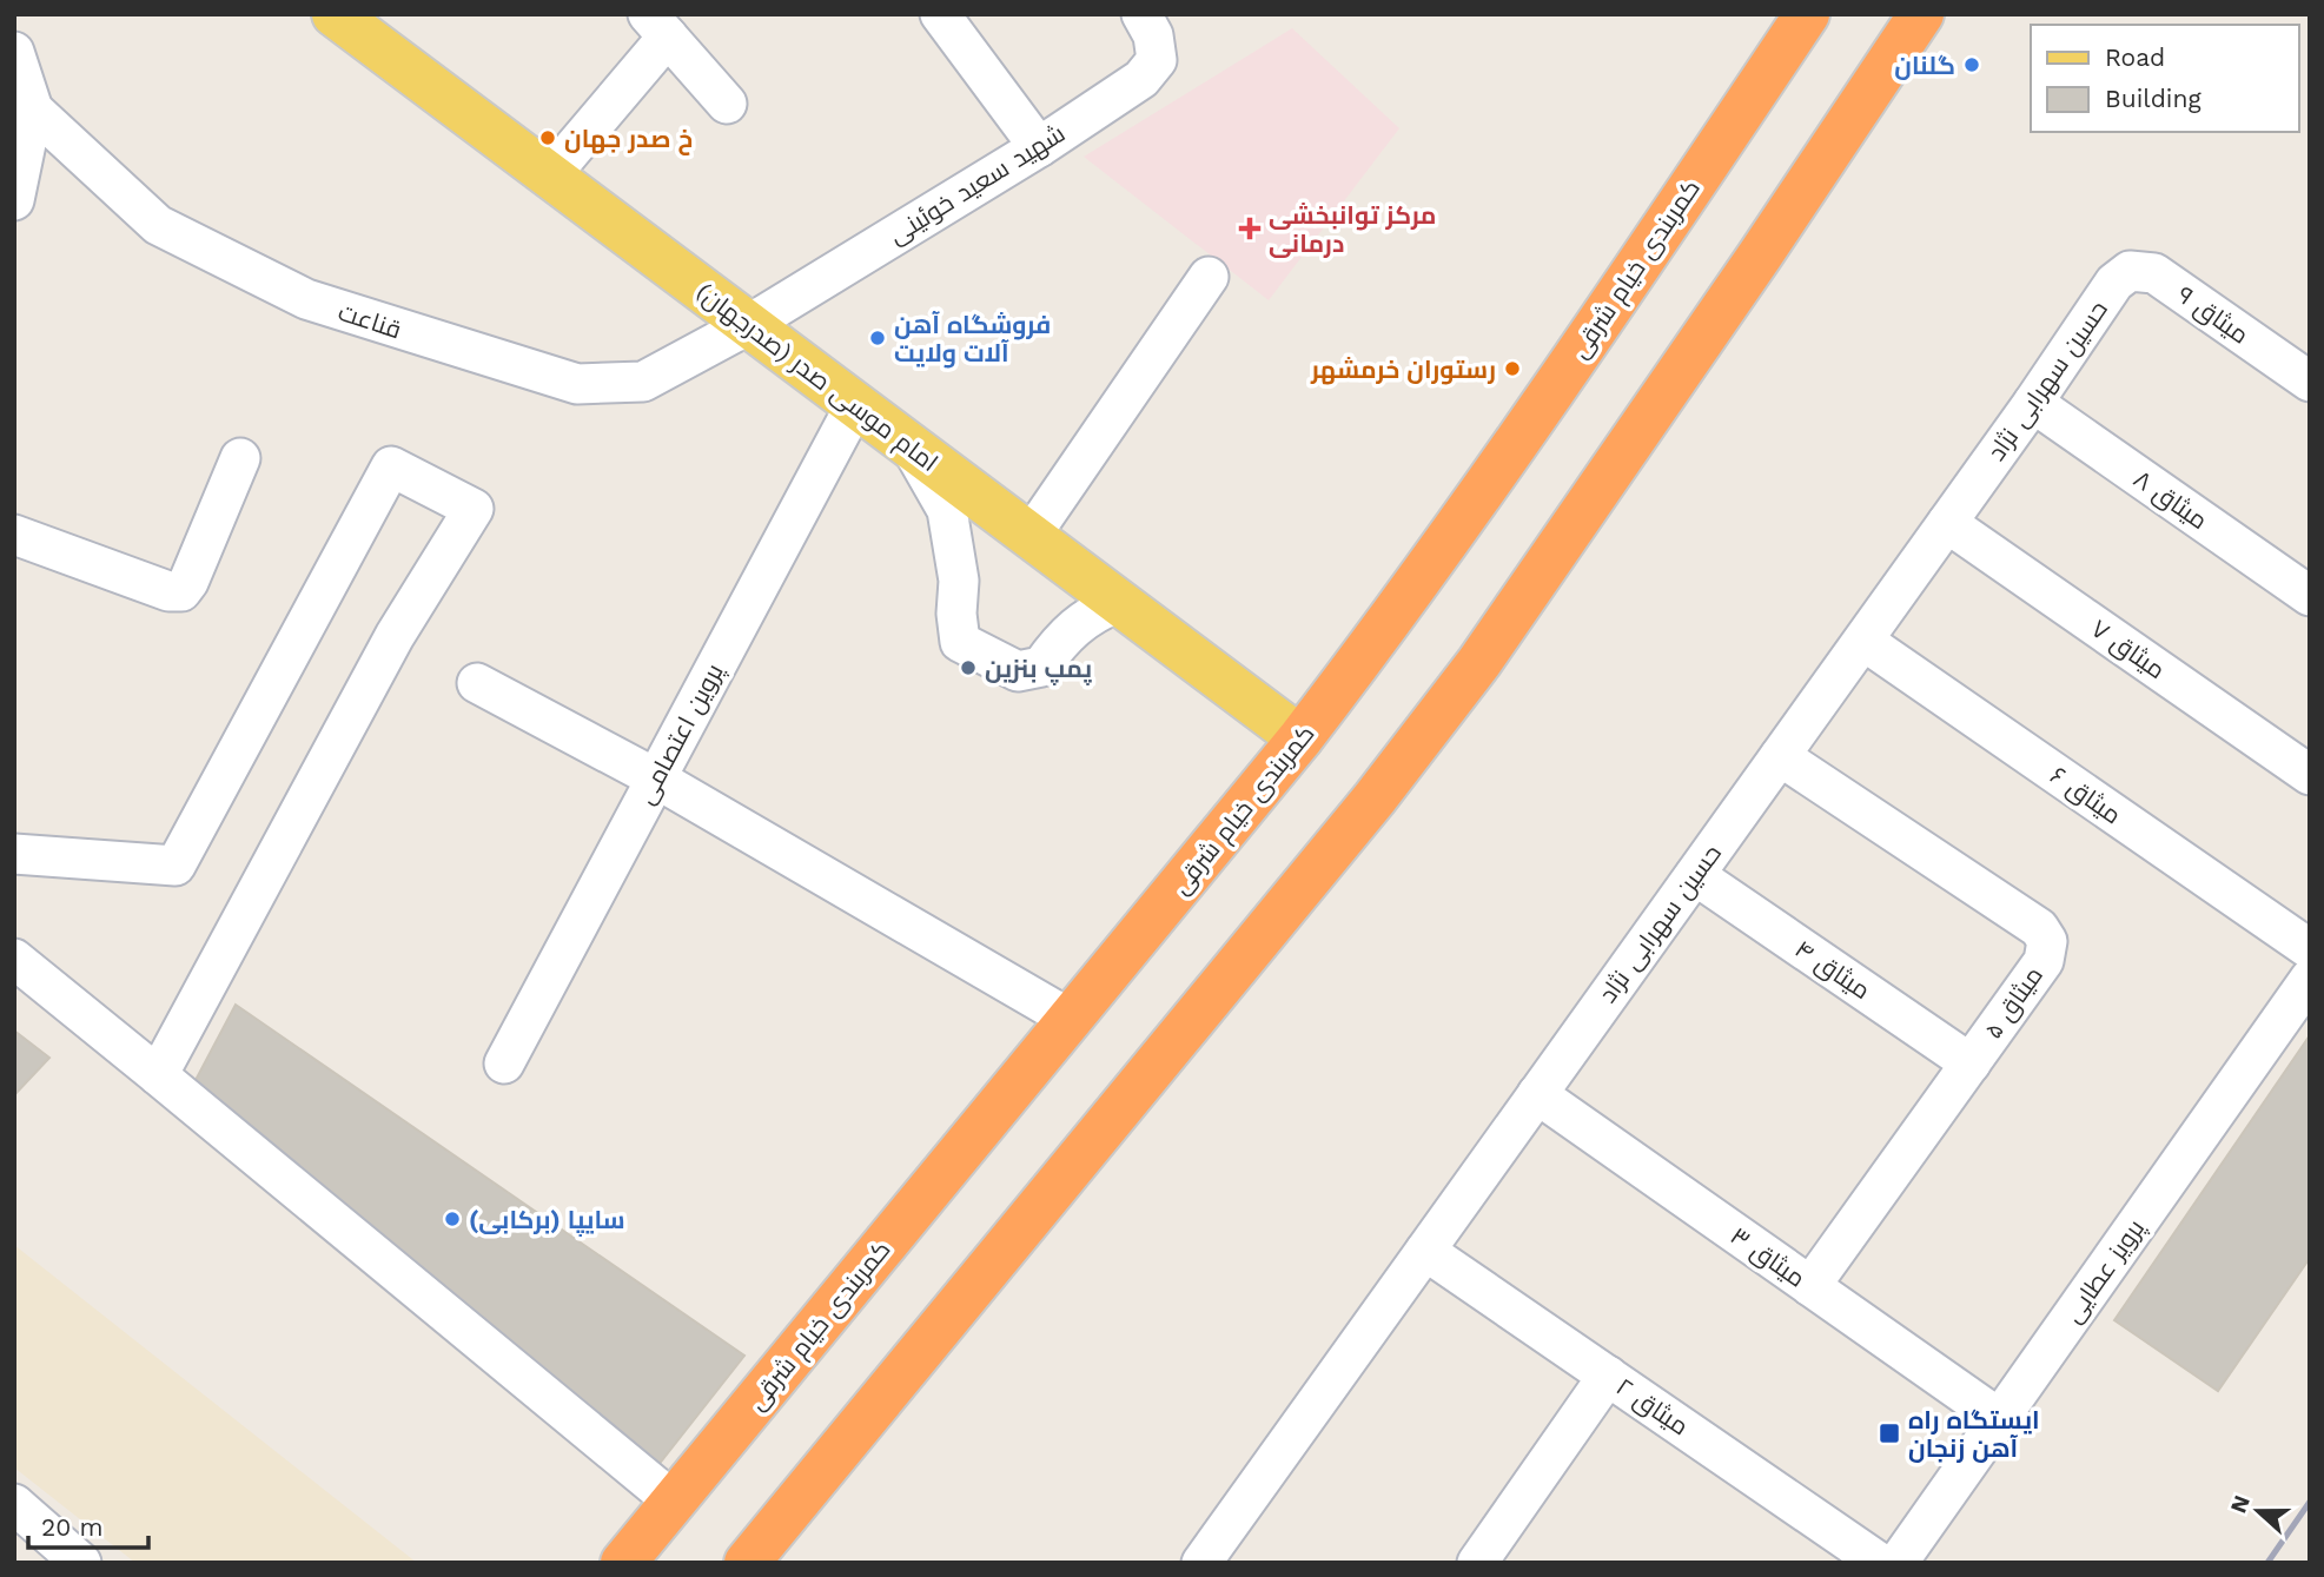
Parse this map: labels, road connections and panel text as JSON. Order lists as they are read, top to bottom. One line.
{"streets":{"highway":["کمربندی خیام شرقی"],"main road":["(صدرجهان) امام موسی صدر"],"street":["شهید سعید خوئینی","میثاق ۹","قناعت","حسین سهرابی نژاد","میثاق ۸","میثاق ۷","پروین اعتصامی","میثاق ۶","میثاق ۴","میثاق ۵","میثاق ۳","پرویز عطایی","میثاق ۲"]},"crossings":[["شهید سعید خوئینی","قناعت"],["شهید سعید خوئینی","(صدرجهان) امام موسی صدر"],["کمربندی خیام شرقی","(صدرجهان) امام موسی صدر"],["میثاق ۹","حسین سهرابی نژاد"],["قناعت","(صدرجهان) امام موسی صدر"],["(صدرجهان) امام موسی صدر","پروین اعتصامی"],["حسین سهرابی نژاد","میثاق ۸"],["حسین سهرابی نژاد","میثاق ۷"],["حسین سهرابی نژاد","میثاق ۶"],["حسین سهرابی نژاد","میثاق ۴"],["حسین سهرابی نژاد","میثاق ۵"],["حسین سهرابی نژاد","میثاق ۳"],["حسین سهرابی نژاد","میثاق ۲"],["میثاق ۴","میثاق ۵"],["میثاق ۵","میثاق ۳"],["میثاق ۳","پرویز عطایی"]],"places":{"other":["گلنان","خ صدر جهان","فروشگاه آهن آلات ولایت","رستوران خرمشهر","پمپ بنزین","سایپا (برکابی)"],"health":["مرکز توانبخشی درمانی"],"transit":["ایستگاه راه آهن زنجان"]},"legend":["Road","Building"],"scale_bar":"20 m","north":"left"}
